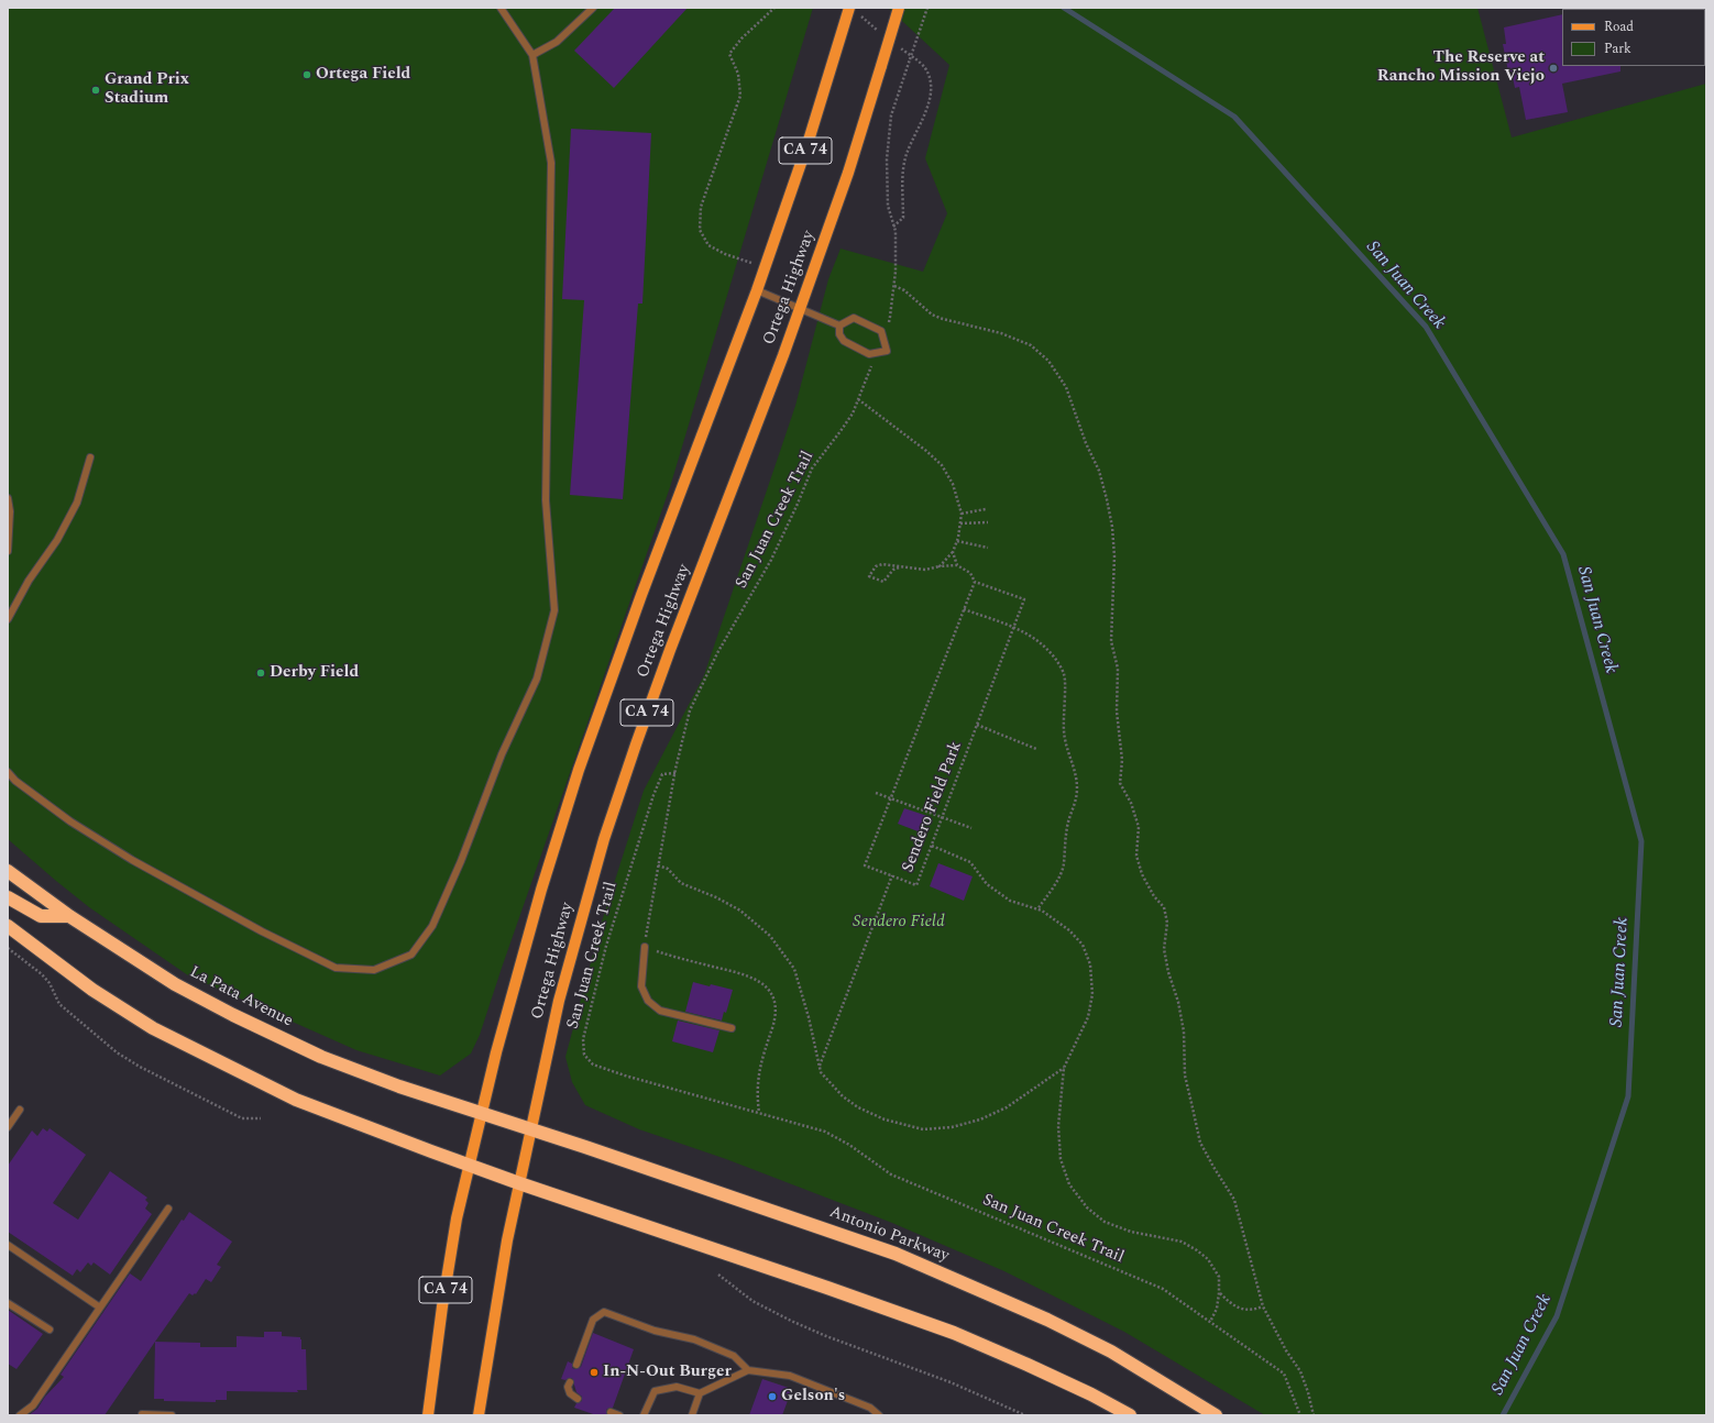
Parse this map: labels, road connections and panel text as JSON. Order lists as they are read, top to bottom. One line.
{"streets":{"highway":["La Pata Avenue","Antonio Parkway"],"main road":["CA 74","Ortega Highway"],"path":["San Juan Creek Trail","Sendero Field Park"]},"crossings":[["Ortega Highway","La Pata Avenue"],["Ortega Highway","Antonio Parkway"],["La Pata Avenue","Antonio Parkway"]],"water":["San Juan Creek"],"parks":["Sendero Field"],"places":["The Reserve at Rancho Mission Viejo","Ortega Field","Grand Prix Stadium","Derby Field","In-N-Out Burger","Gelson's"],"legend":["Road","Park"]}
